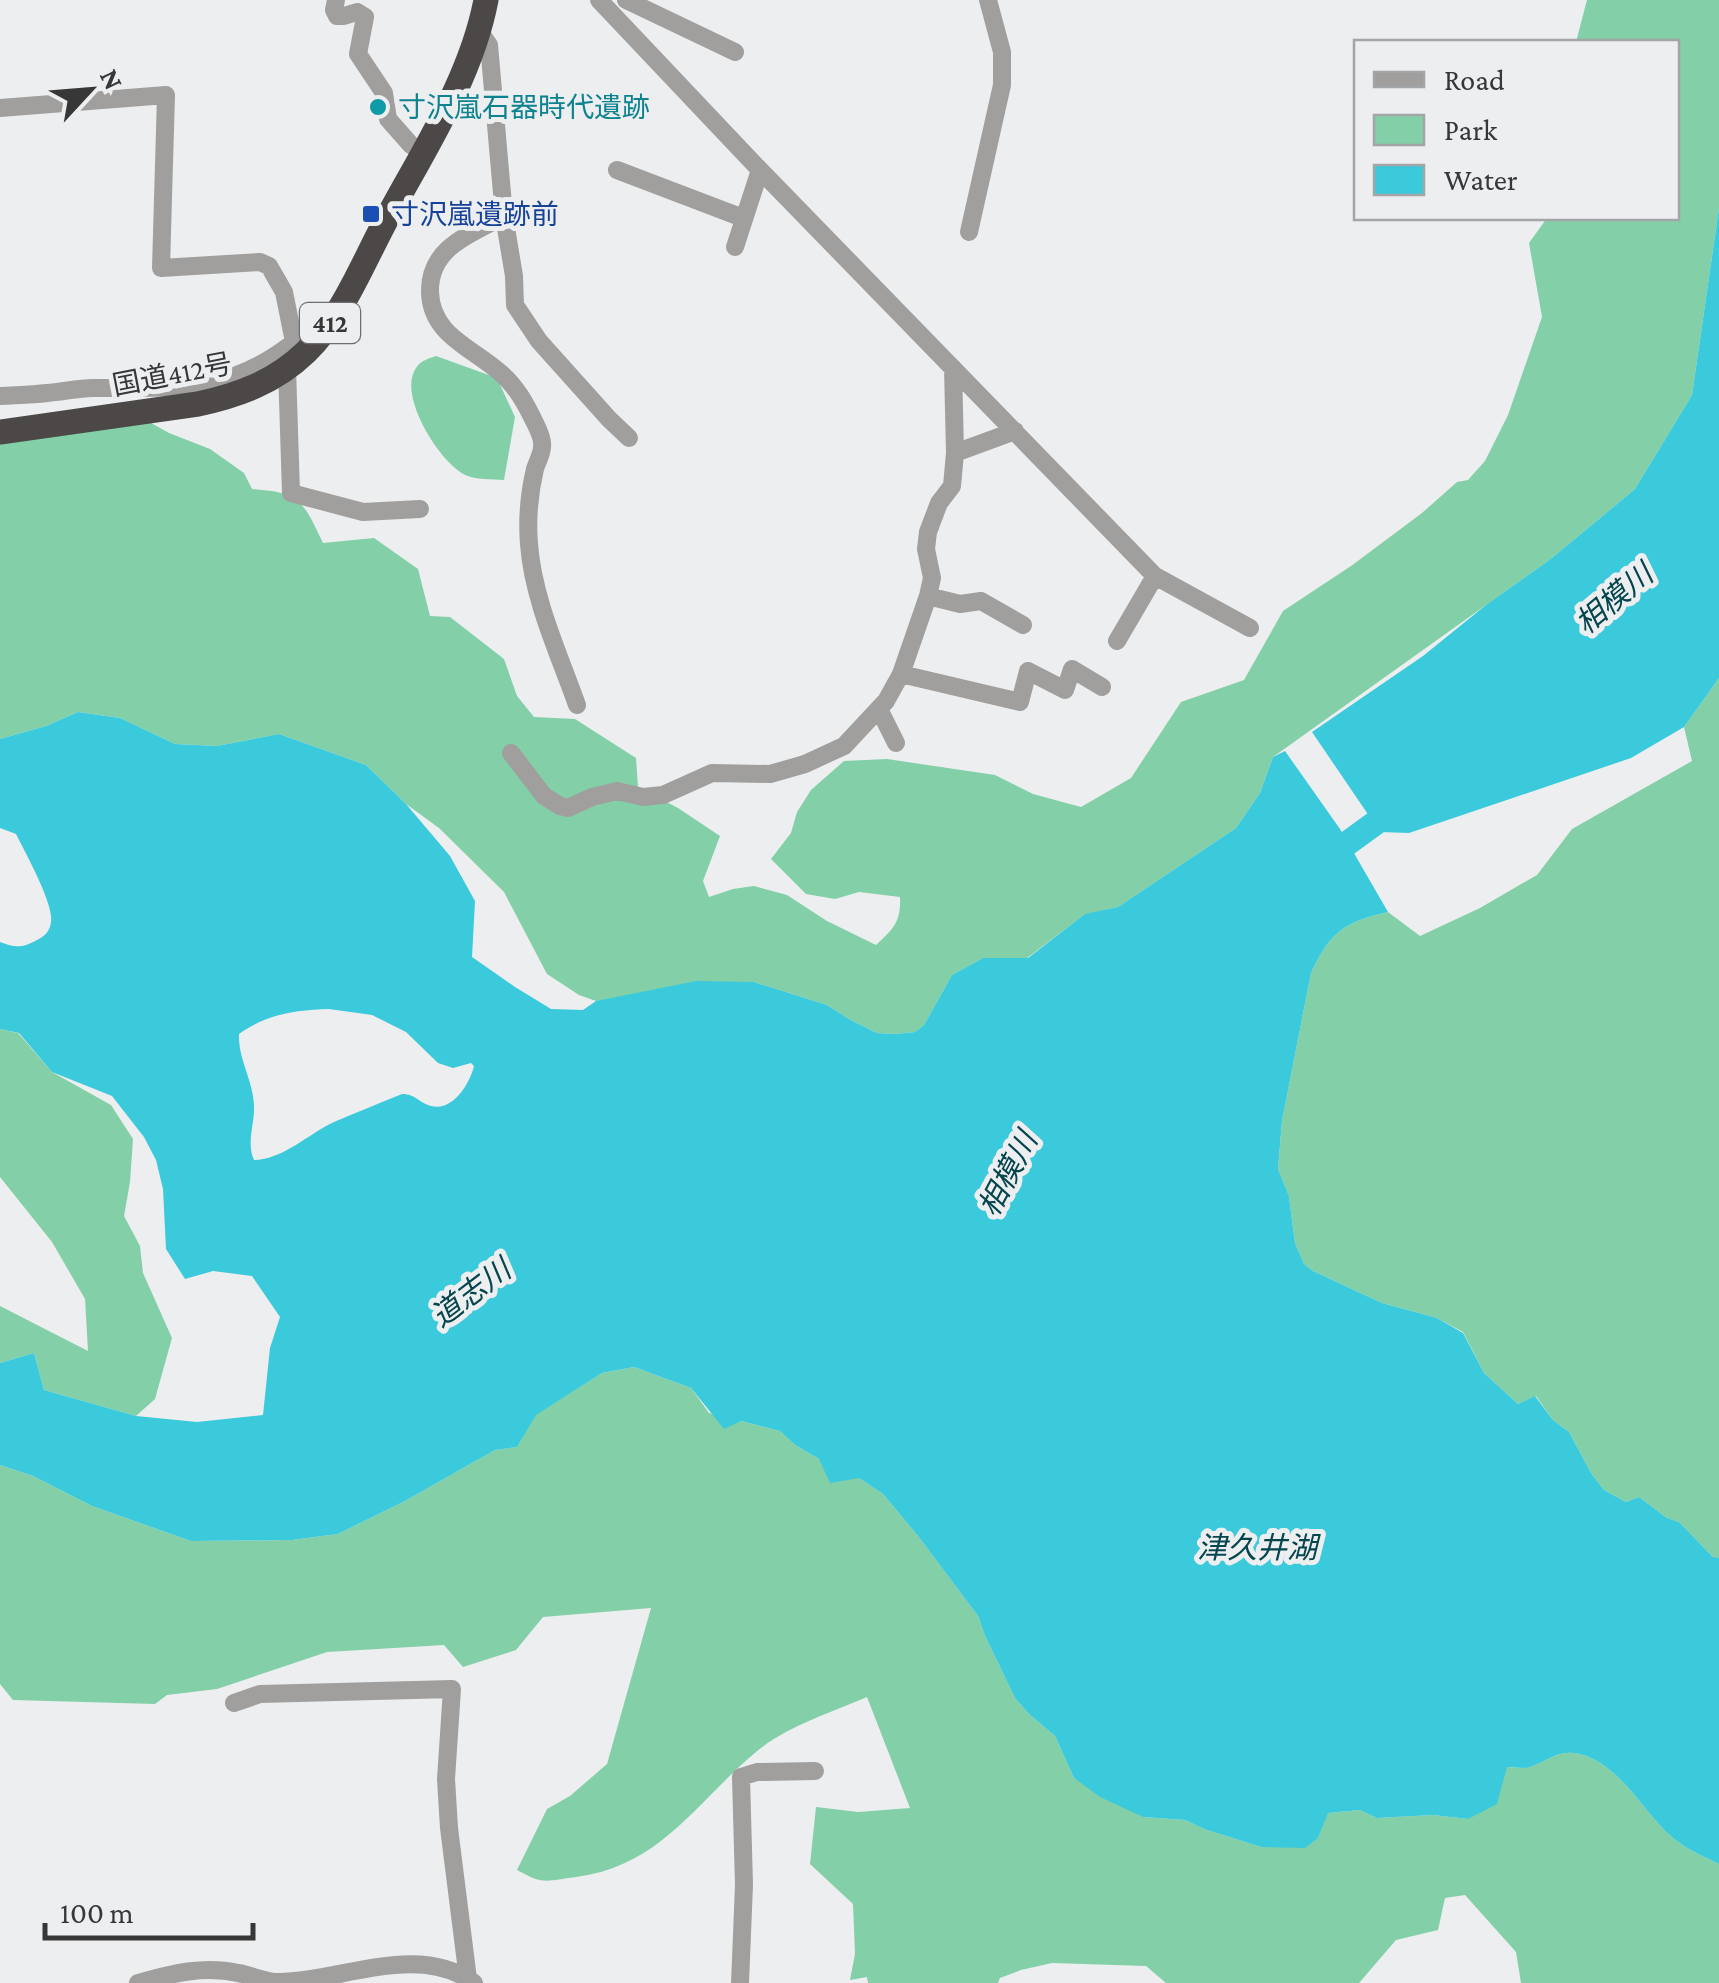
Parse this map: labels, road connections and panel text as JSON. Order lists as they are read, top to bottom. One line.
{"streets":{"highway":["412","国道412号"]},"water":["相模川","道志川","津久井湖"],"places":{"other":["寸沢嵐石器時代遺跡"],"transit":["寸沢嵐遺跡前"]},"legend":["Road","Park","Water"],"scale_bar":"100 m","north":"top right"}
